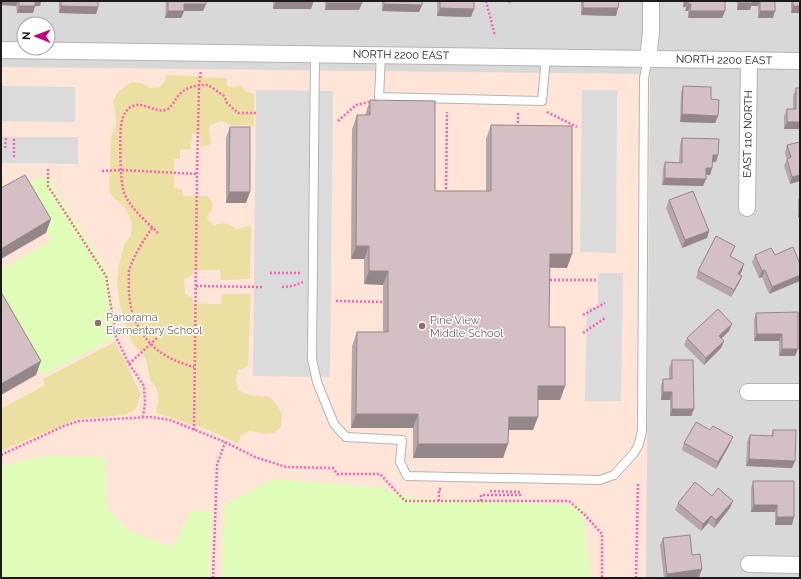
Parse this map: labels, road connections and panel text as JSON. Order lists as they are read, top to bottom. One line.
{"streets":{"street":["NORTH 2200 EAST","EAST 110 NORTH"]},"crossings":[["NORTH 2200 EAST","EAST 110 NORTH"]],"places":["Panorama Elementary School","Pine View Middle School"],"north":"left"}
